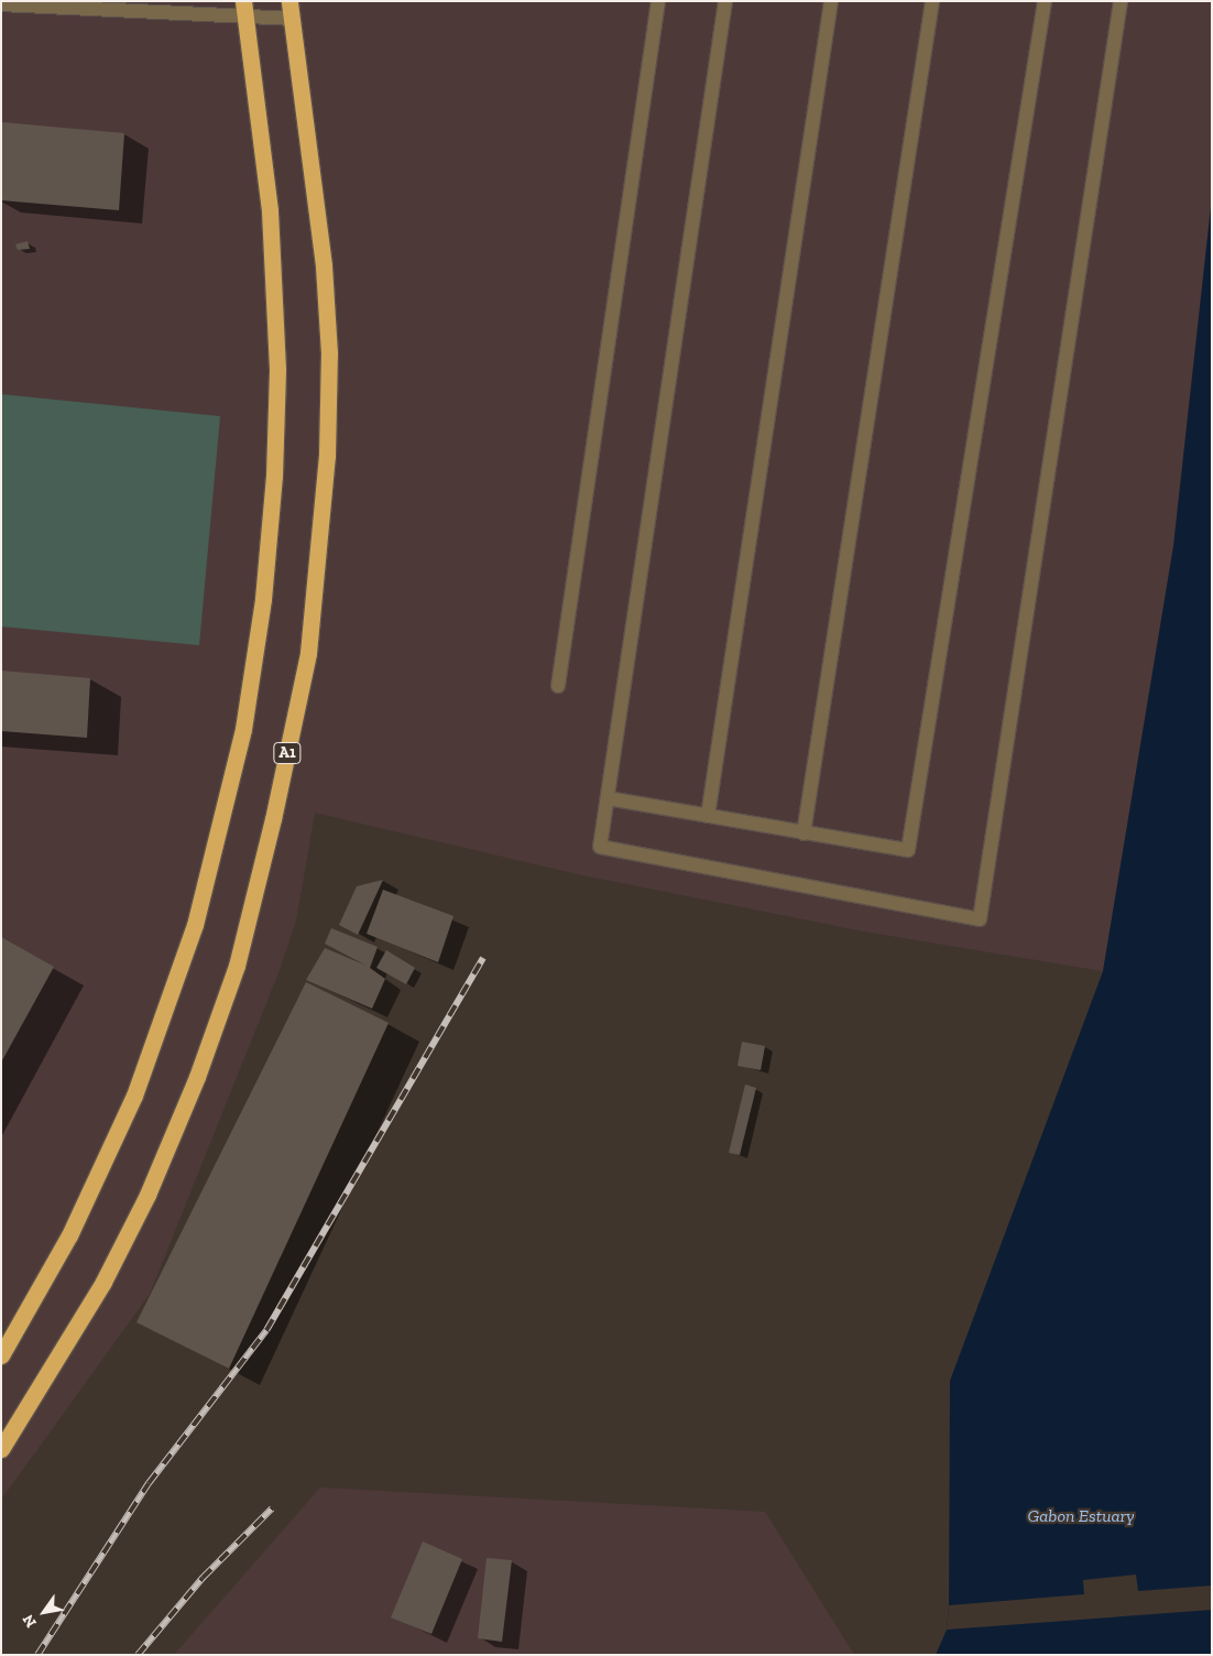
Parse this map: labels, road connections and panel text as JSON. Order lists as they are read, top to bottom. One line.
{"streets":{"highway":["A1"]},"water":["Gabon Estuary"],"north":"bottom left"}
